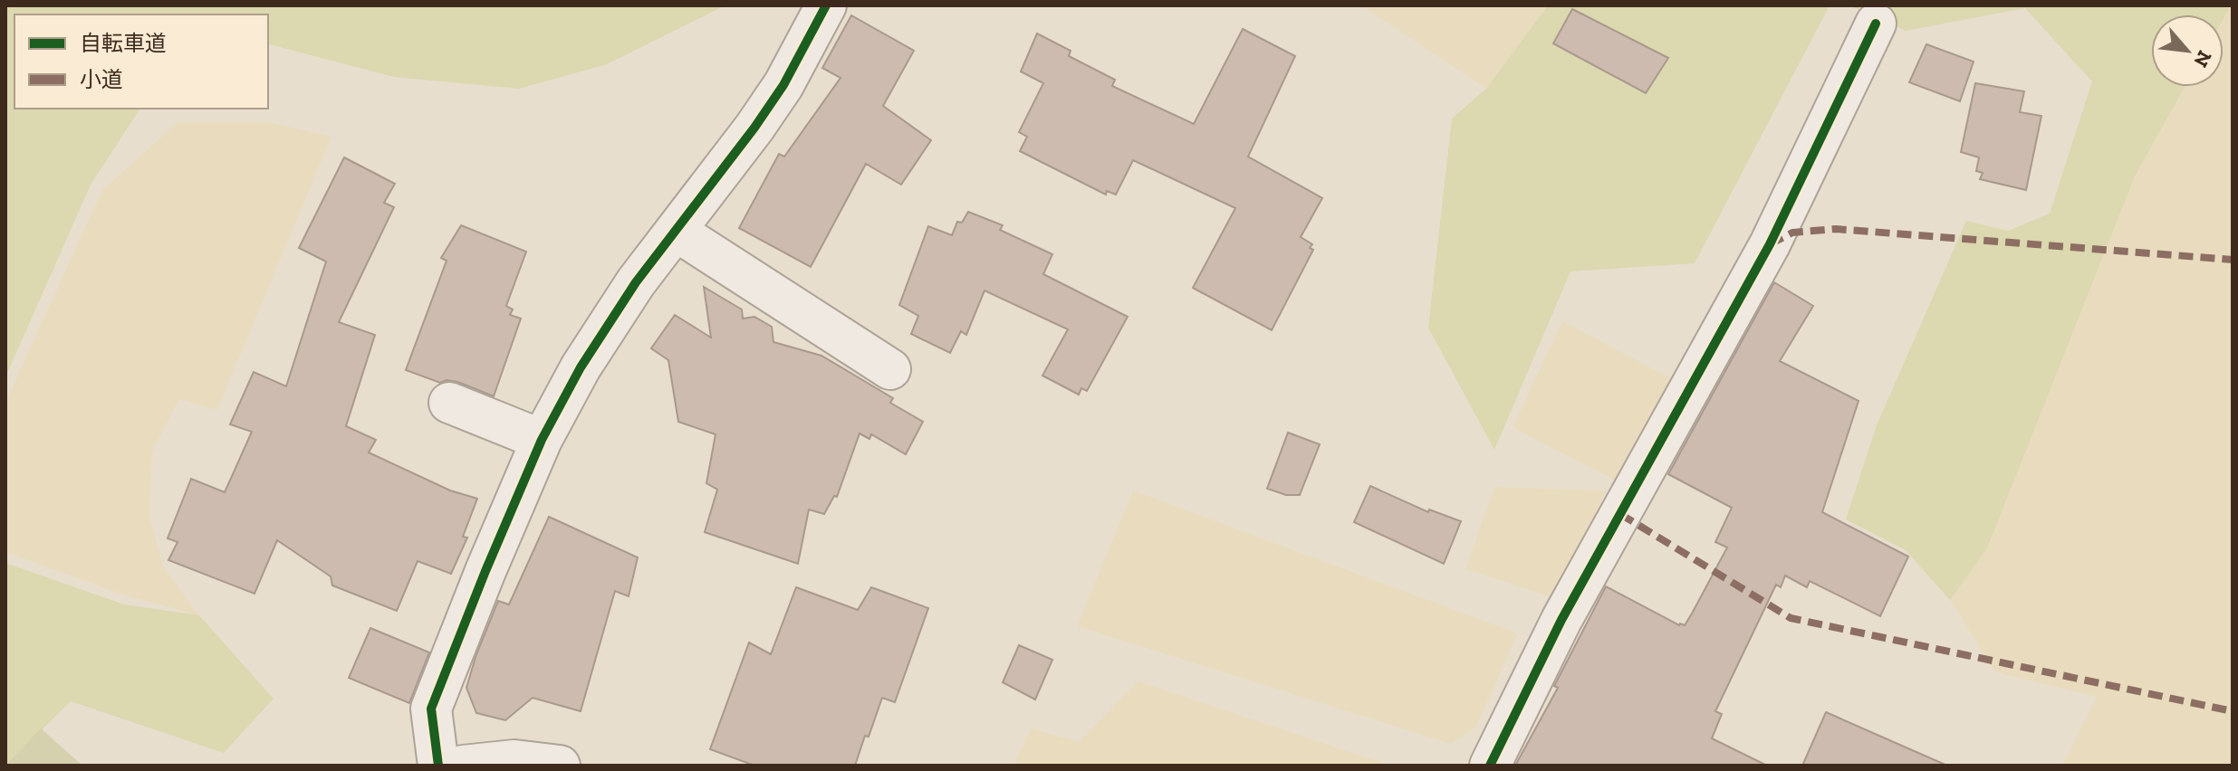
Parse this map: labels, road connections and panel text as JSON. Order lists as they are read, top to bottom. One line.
{"legend":["自転車道","小道"],"north":"bottom right"}
